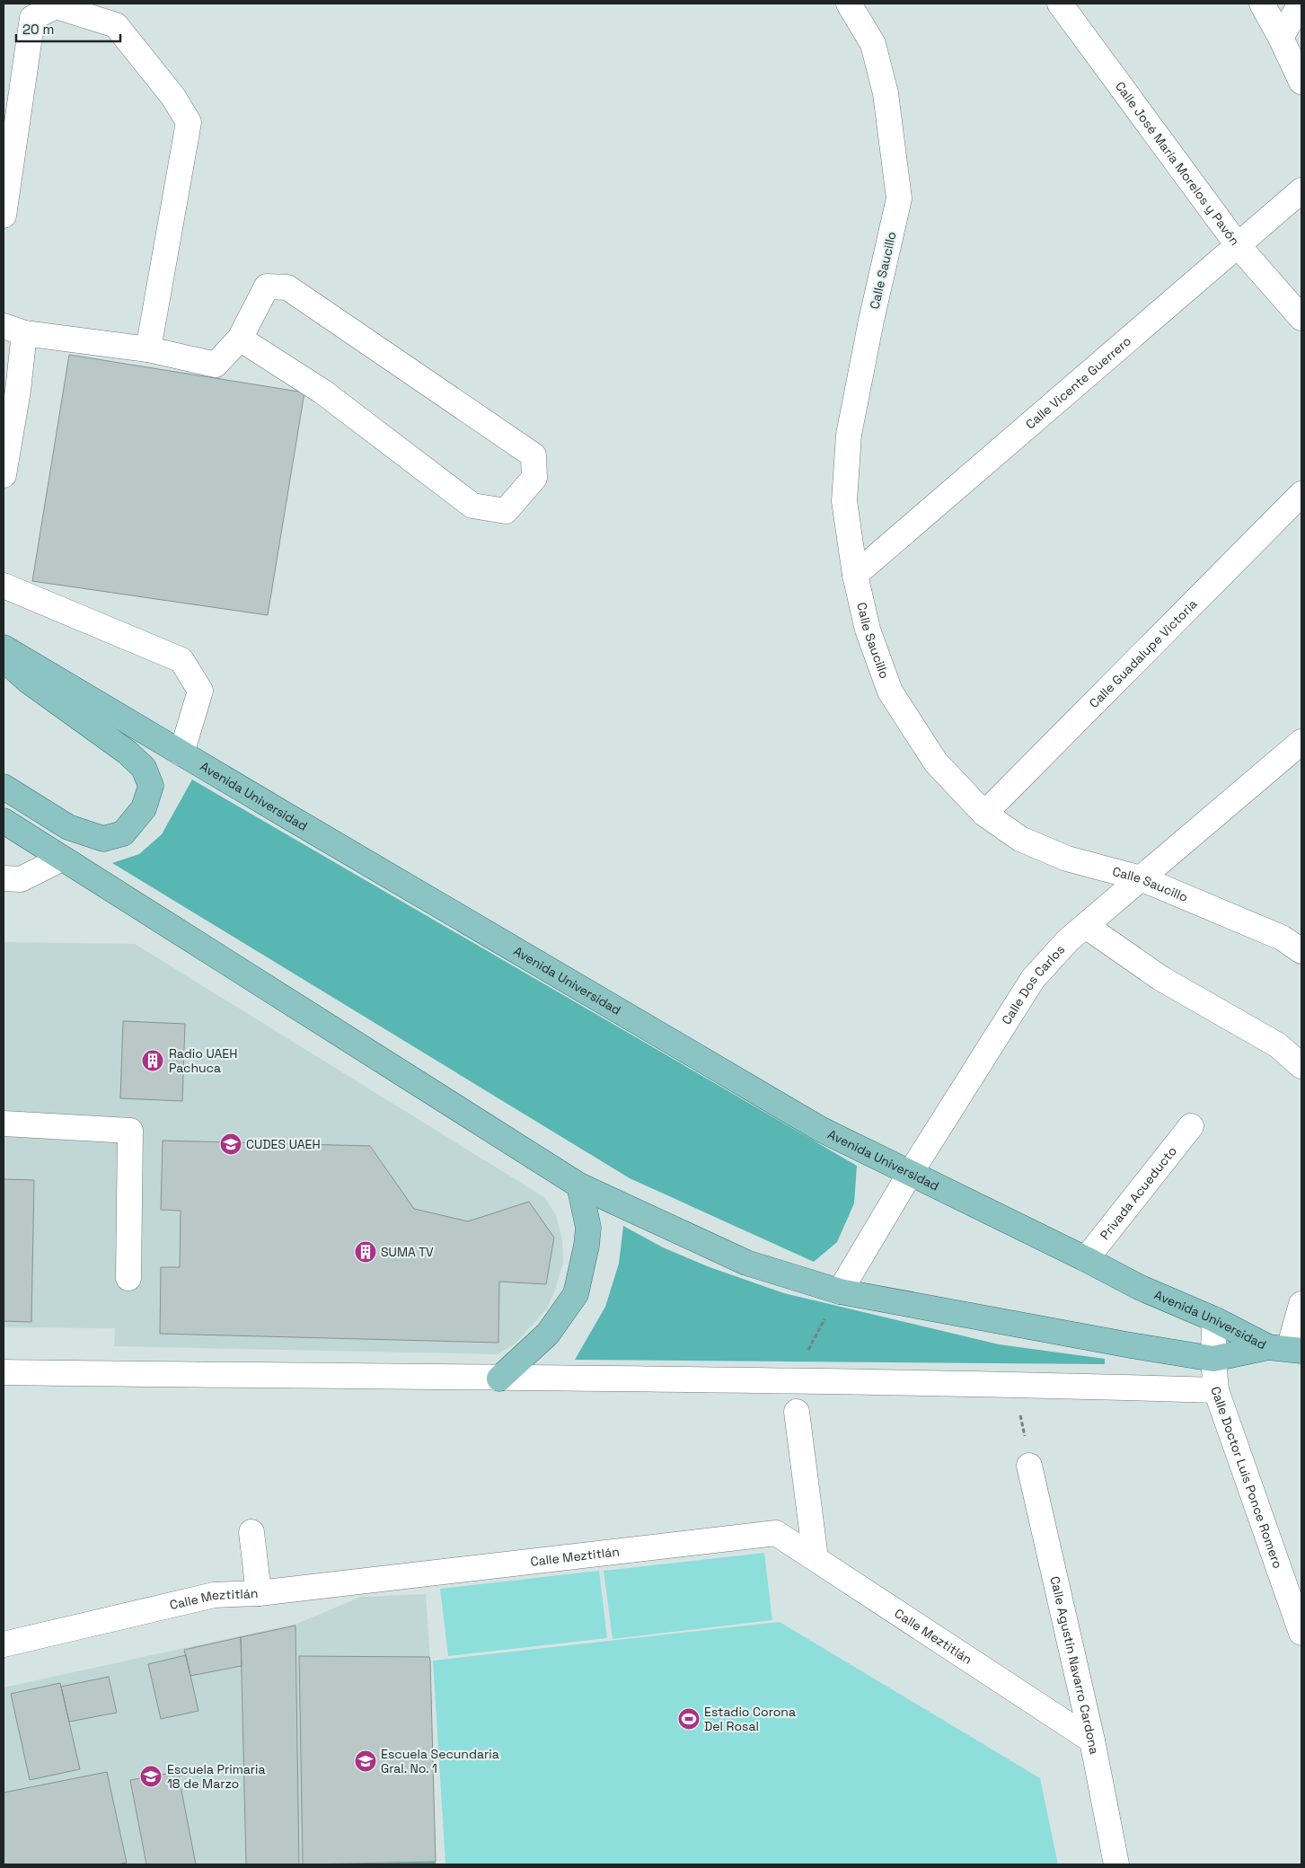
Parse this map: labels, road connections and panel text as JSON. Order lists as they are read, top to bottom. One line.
{"streets":{"main road":["Avenida Universidad"],"street":["Calle José María Morelos y Pavón","Calle Saucillo","Calle Vicente Guerrero","Calle Guadalupe Victoria","Calle Dos Carlos","Privada Acueducto","Calle Doctor Luis Ponce Romero","Calle Meztitlán","Calle Agustín Navarro Cardona"]},"crossings":[["Calle José María Morelos y Pavón","Calle Vicente Guerrero"],["Calle Saucillo","Calle Vicente Guerrero"],["Calle Saucillo","Calle Guadalupe Victoria"],["Calle Saucillo","Calle Dos Carlos"],["Avenida Universidad","Calle Dos Carlos"],["Avenida Universidad","Privada Acueducto"],["Avenida Universidad","Calle Doctor Luis Ponce Romero"],["Calle Meztitlán","Calle Agustín Navarro Cardona"]],"places":{"building":["Radio UAEH Pachuca","SUMA TV"],"school or university":["CUDES UAEH","Escuela Secundaria Gral. No. 1","Escuela Primaria 18 de Marzo"],"sports":["Estadio Corona Del Rosal"]},"scale_bar":"20 m"}
